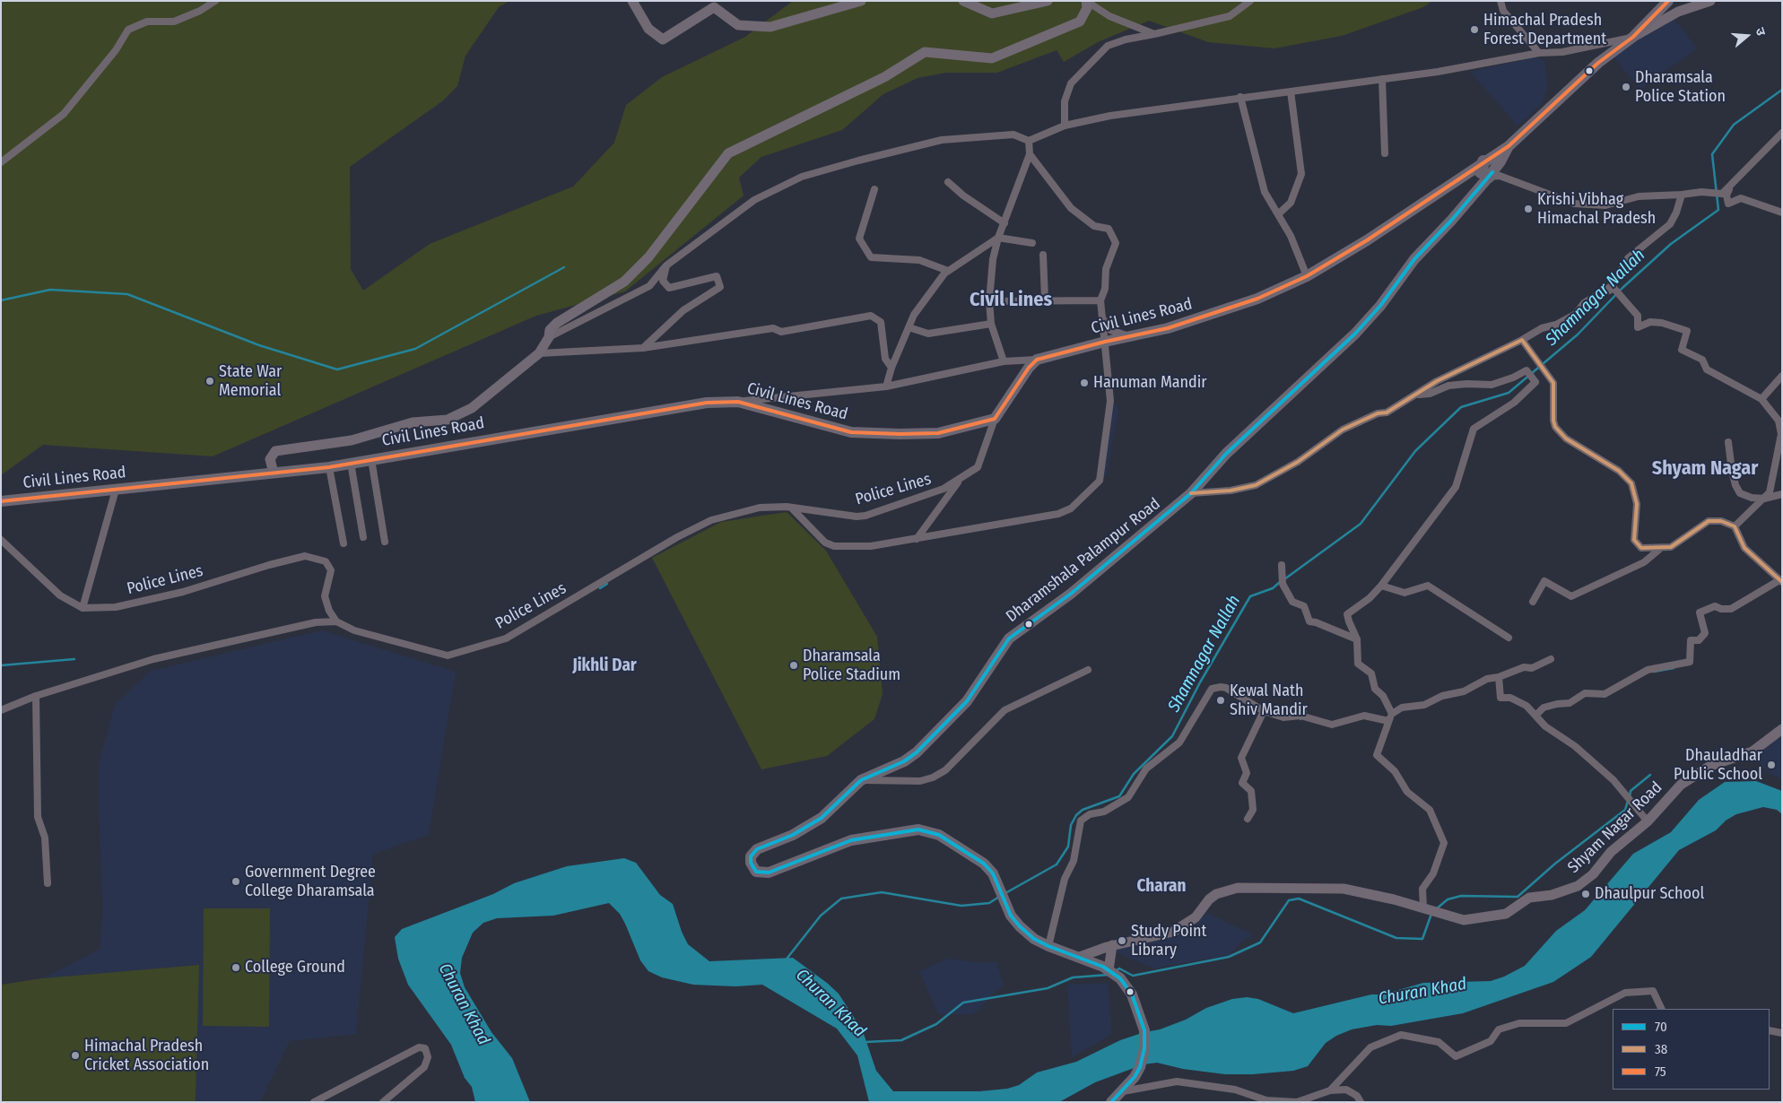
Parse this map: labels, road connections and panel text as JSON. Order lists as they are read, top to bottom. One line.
{"streets":{"main road":["Civil Lines Road","Dharamshala Palampur Road"],"street":["Police Lines","Shyam Nagar Road"]},"crossings":[["Civil Lines Road","Police Lines"],["Civil Lines Road","Dharamshala Palampur Road"],["Dharamshala Palampur Road","Shyam Nagar Road"]],"districts":["Civil Lines","Shyam Nagar","Jikhli Dar","Charan"],"water":["Shamnagar Nallah","Churan Khad"],"places":["Himachal Pradesh Forest Department","Dharamsala Police Station","Krishi Vibhag Himachal Pradesh","State War Memorial","Hanuman Mandir","Dharamsala Police Stadium","Kewal Nath Shiv Mandir","Dhauladhar Public School","Government Degree College Dharamsala","Dhaulpur School","Study Point Library","College Ground","Himachal Pradesh Cricket Association"],"lines":["transit line 75","transit line 70","transit line 38"],"legend":["70","38","75"],"north":"right"}
